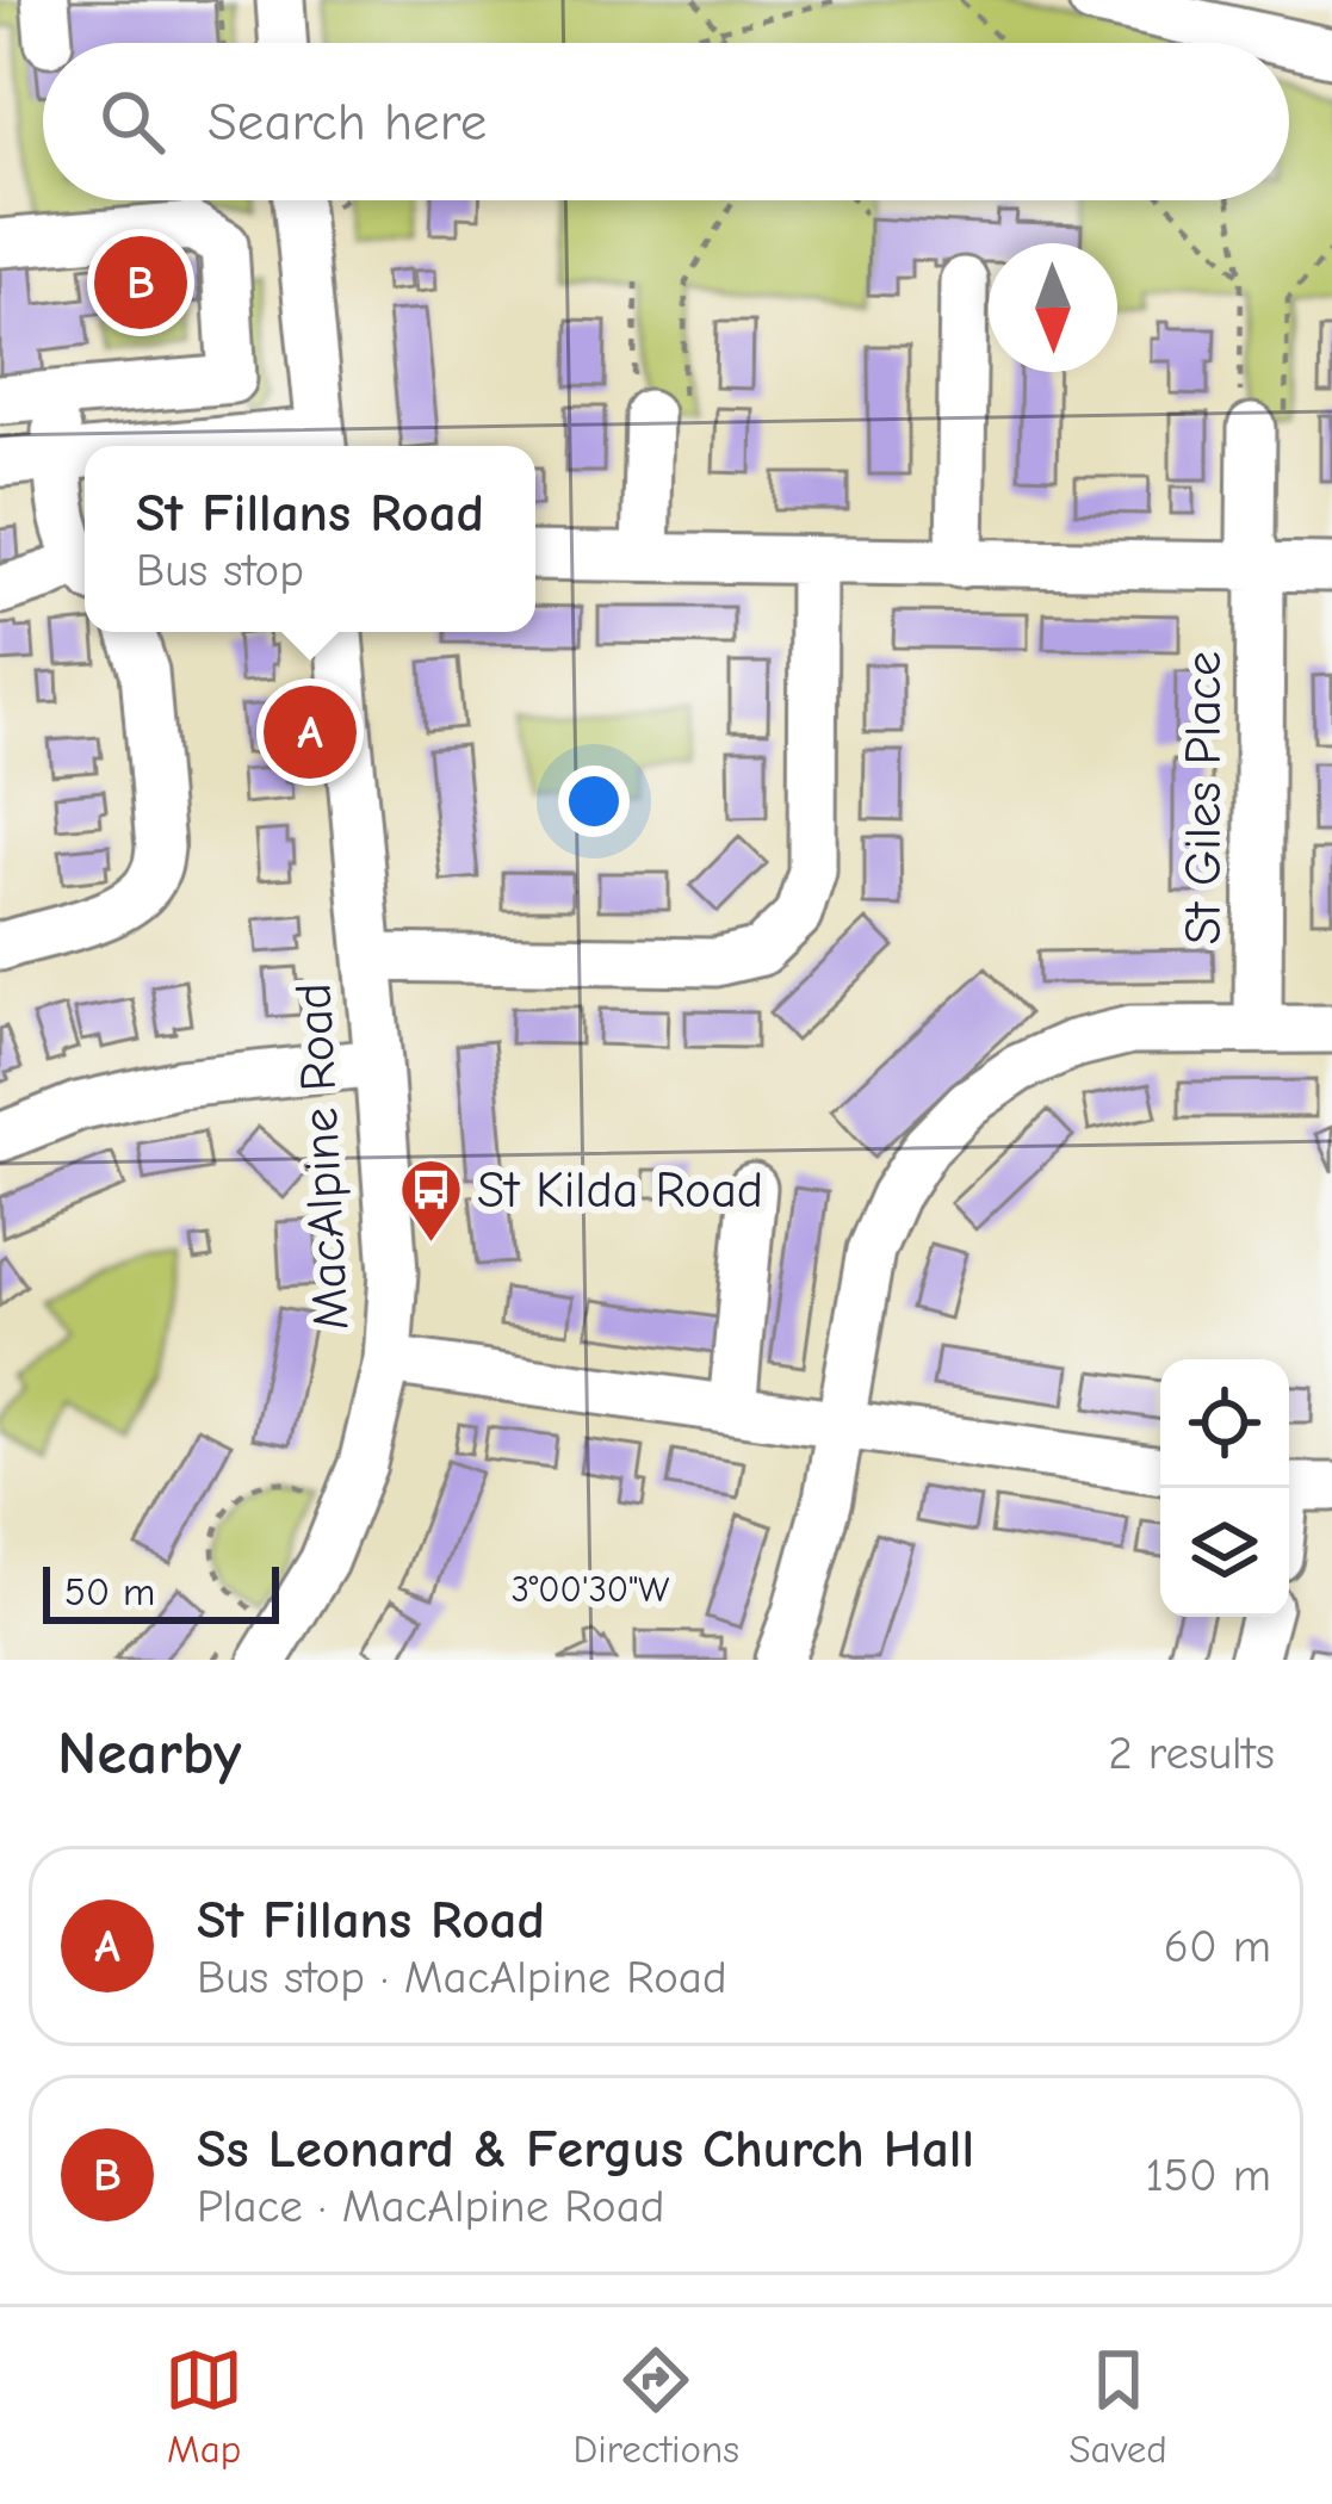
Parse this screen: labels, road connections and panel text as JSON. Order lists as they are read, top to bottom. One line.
{"streets":{"street":["St Giles Place","MacAlpine Road"]},"places":{"bus stop":["St Kilda Road"]},"scale_bar":"50 m","north":"bottom","page":{"search":"Search here","pins":["B","A"],"popup":["St Fillans Road","Bus stop"],"scale":"50 m","heading":["Nearby","2 results"],"list":[{"mark":"A","name":"St Fillans Road","note":"Bus stop · MacAlpine Road","value":"60 m"},{"mark":"B","name":"Ss Leonard & Fergus Church Hall","note":"Place · MacAlpine Road","value":"150 m"}],"nav":["Map","Directions","Saved"]},"coordinates":["3°00'30\"W"]}
